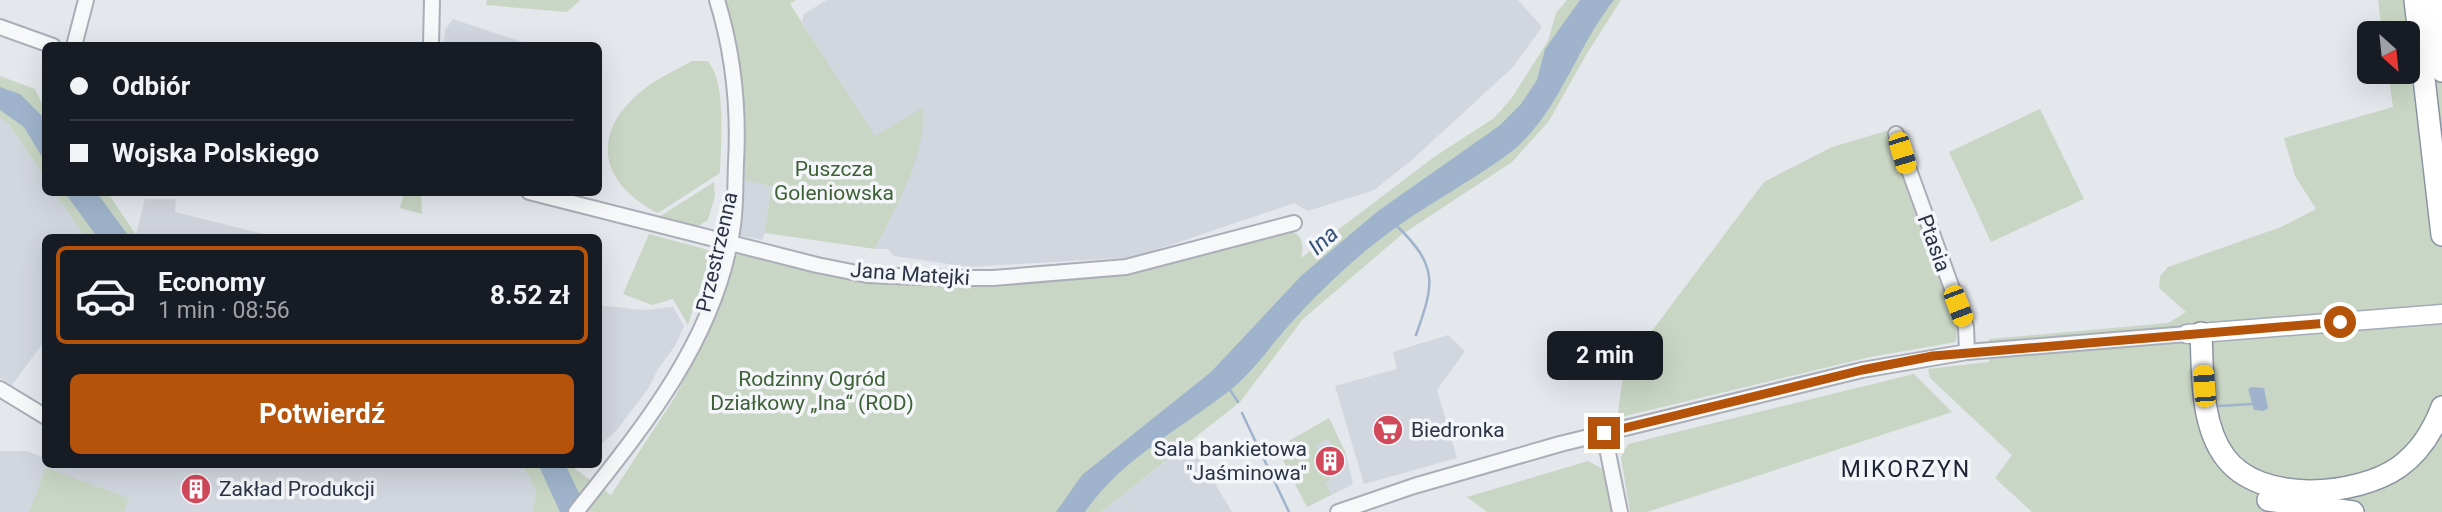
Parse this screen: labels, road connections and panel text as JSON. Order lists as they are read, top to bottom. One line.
{"streets":{"street":["Ptasia","Przestrzenna","Jana Matejki"]},"crossings":[["Przestrzenna","Jana Matejki"]],"districts":["MIKORZYN"],"water":["Ina"],"parks":["Puszcza Goleniowska","Rodzinny Ogród Działkowy „Ina“ (ROD)"],"places":{"supermarket":["Biedronka"],"building":["Sala bankietowa \"Jaśminowa\"","Zakład Produkcji"]},"north":"bottom right","page":{"banner":["Odbiór","Wojska Polskiego"],"list":[{"name":"Economy","note":"1 min · 08:56","value":"8.52 zł"}],"bubble":"2 min","buttons":"Potwierdź"}}
